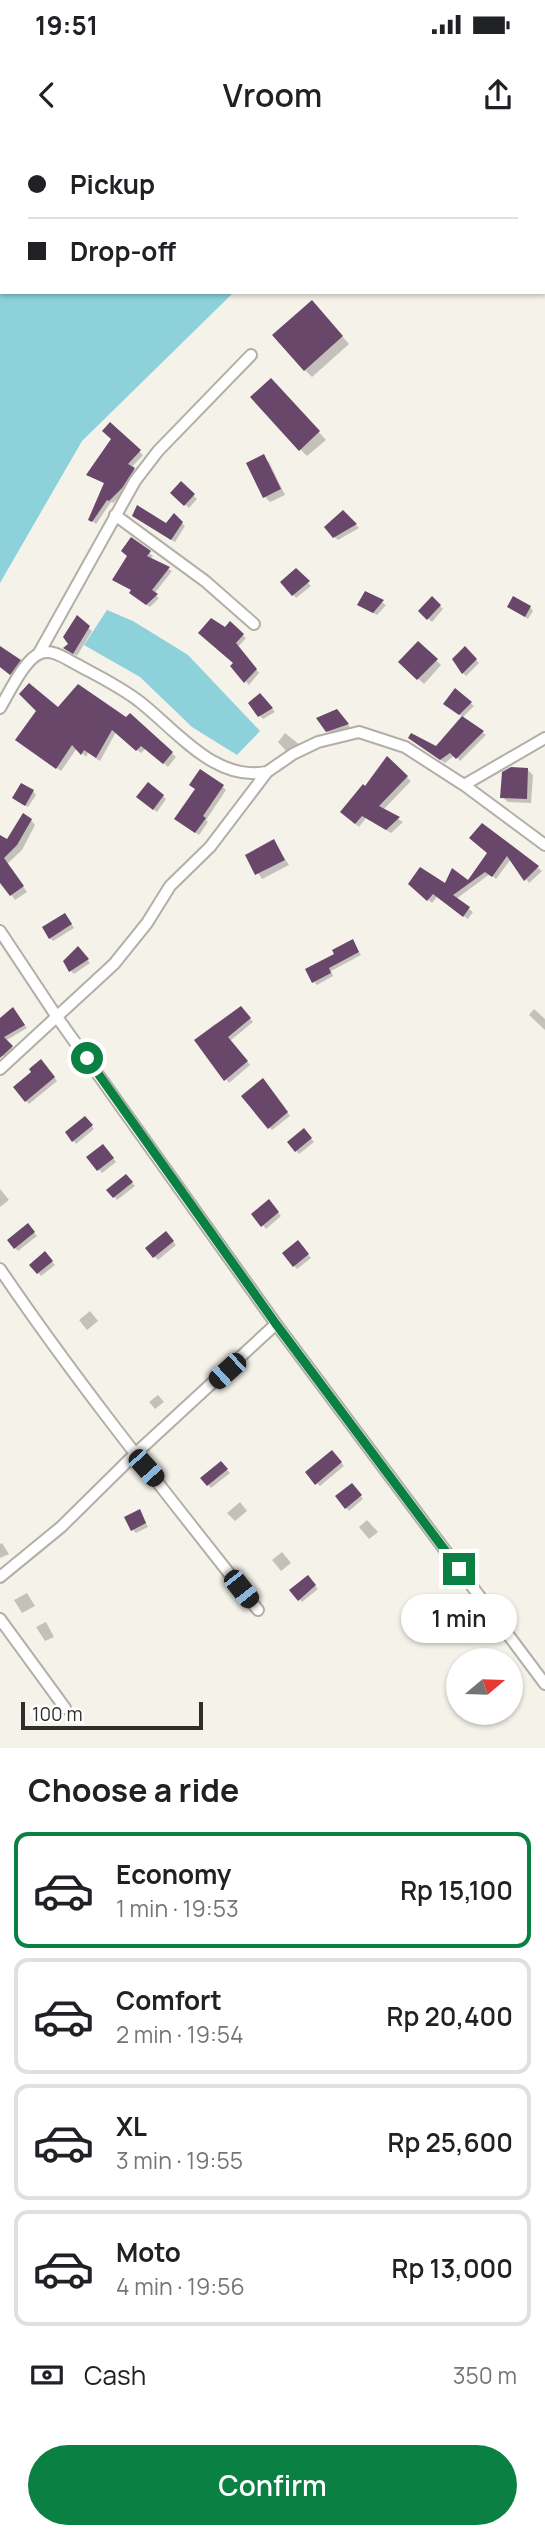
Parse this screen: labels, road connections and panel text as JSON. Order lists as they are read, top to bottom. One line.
{"scale_bar":"100 m","north":"right","page":{"status":"19:51","header":"Vroom","banner":["Pickup","Drop-off"],"bubble":"1 min","scale":"100 m","heading":"Choose a ride","list":[{"name":"Economy","note":"1 min · 19:53","value":"Rp 15,100"},{"name":"Comfort","note":"2 min · 19:54","value":"Rp 20,400"},{"name":"XL","note":"3 min · 19:55","value":"Rp 25,600"},{"name":"Moto","note":"4 min · 19:56","value":"Rp 13,000"}],"pay":["Cash","350 m"],"buttons":"Confirm"}}
